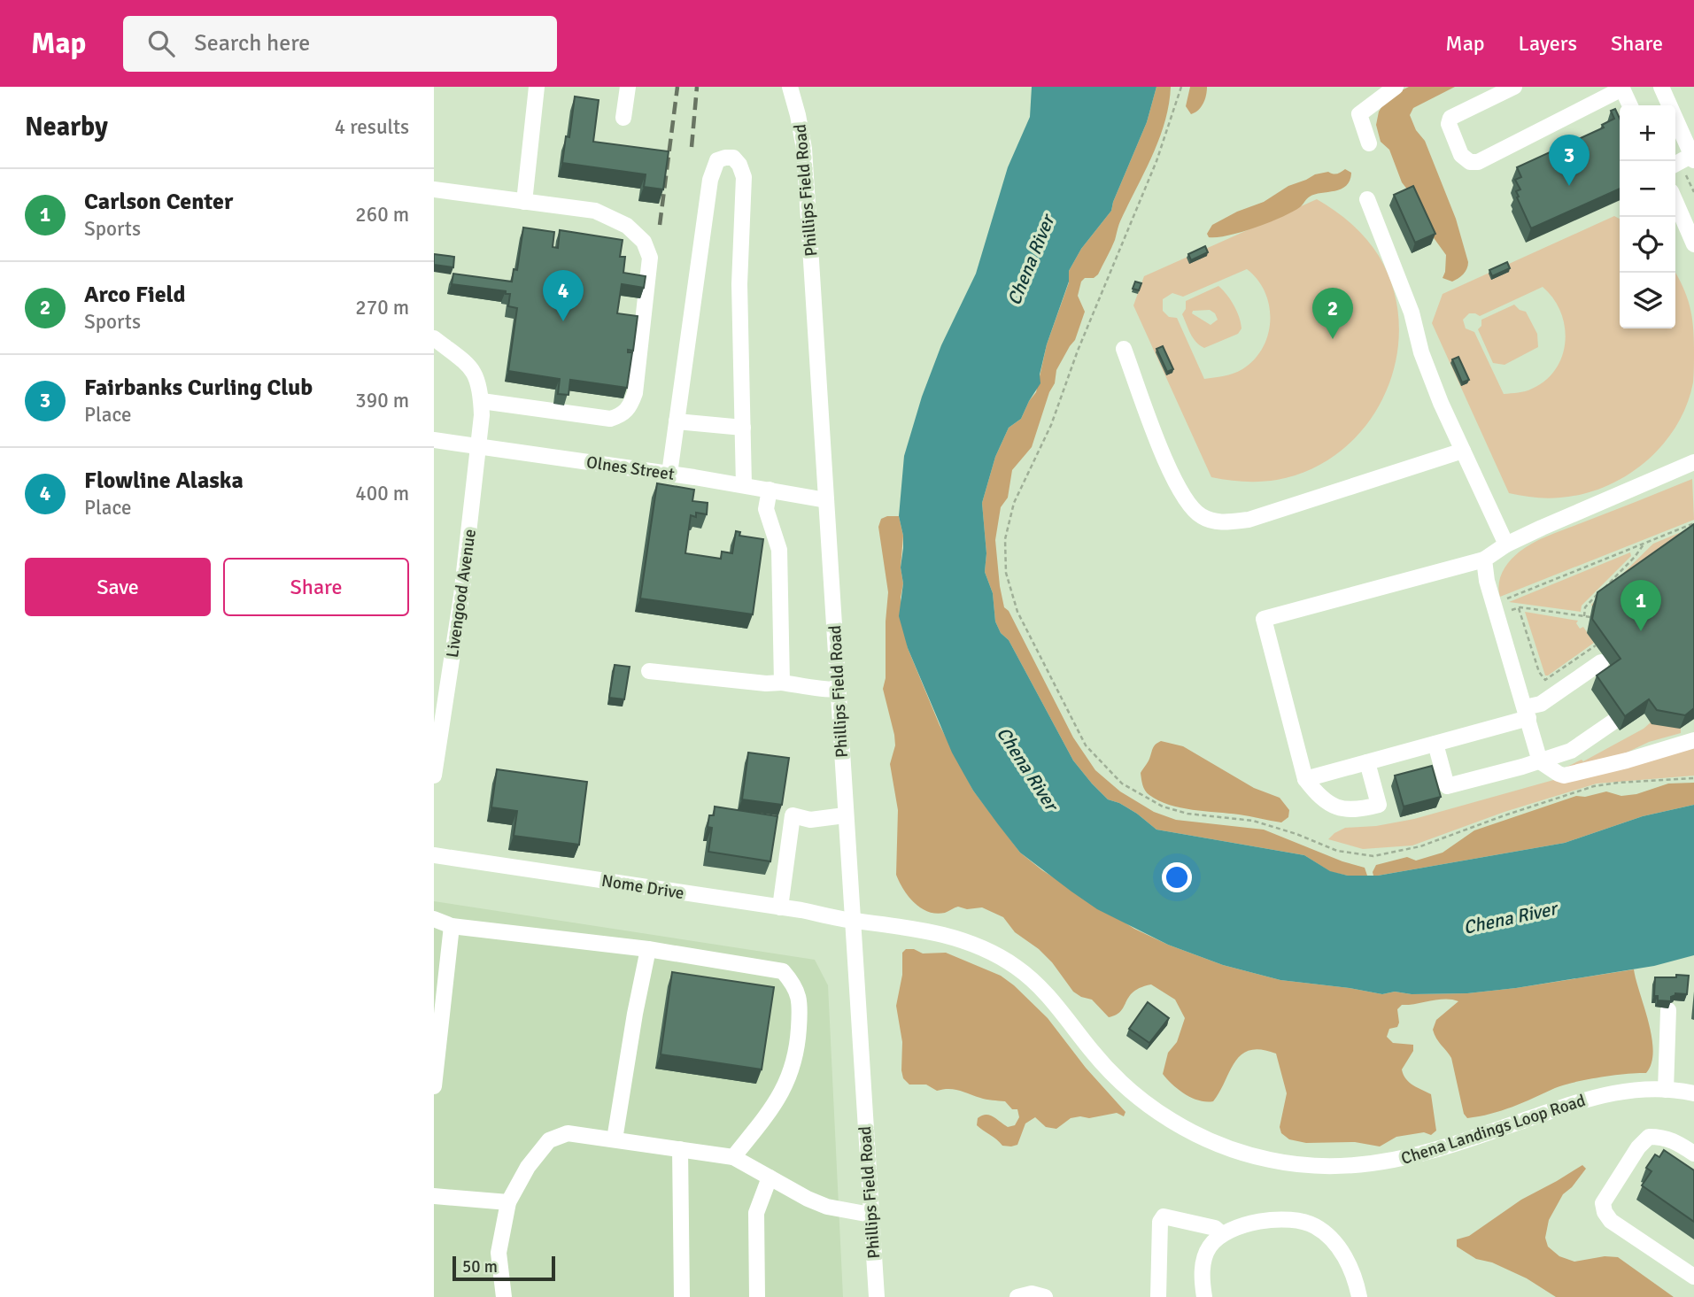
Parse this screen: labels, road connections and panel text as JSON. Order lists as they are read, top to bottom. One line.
{"streets":{"street":["Phillips Field Road","Olnes Street","Livengood Avenue","Nome Drive","Chena Landings Loop Road"]},"crossings":[["Phillips Field Road","Olnes Street"],["Phillips Field Road","Nome Drive"],["Phillips Field Road","Chena Landings Loop Road"],["Olnes Street","Livengood Avenue"],["Nome Drive","Chena Landings Loop Road"]],"water":["Chena River"],"scale_bar":"50 m","page":{"header":"Map","search":"Search here","nav":["Map","Layers","Share"],"heading":["Nearby","4 results"],"map_buttons":["+","−"],"pins":["3","4","2","1"],"list":[{"mark":"1","name":"Carlson Center","note":"Sports","value":"260 m"},{"mark":"2","name":"Arco Field","note":"Sports","value":"270 m"},{"mark":"3","name":"Fairbanks Curling Club","note":"Place","value":"390 m"},{"mark":"4","name":"Flowline Alaska","note":"Place","value":"400 m"}],"buttons":["Save","Share"],"scale":"50 m"}}
